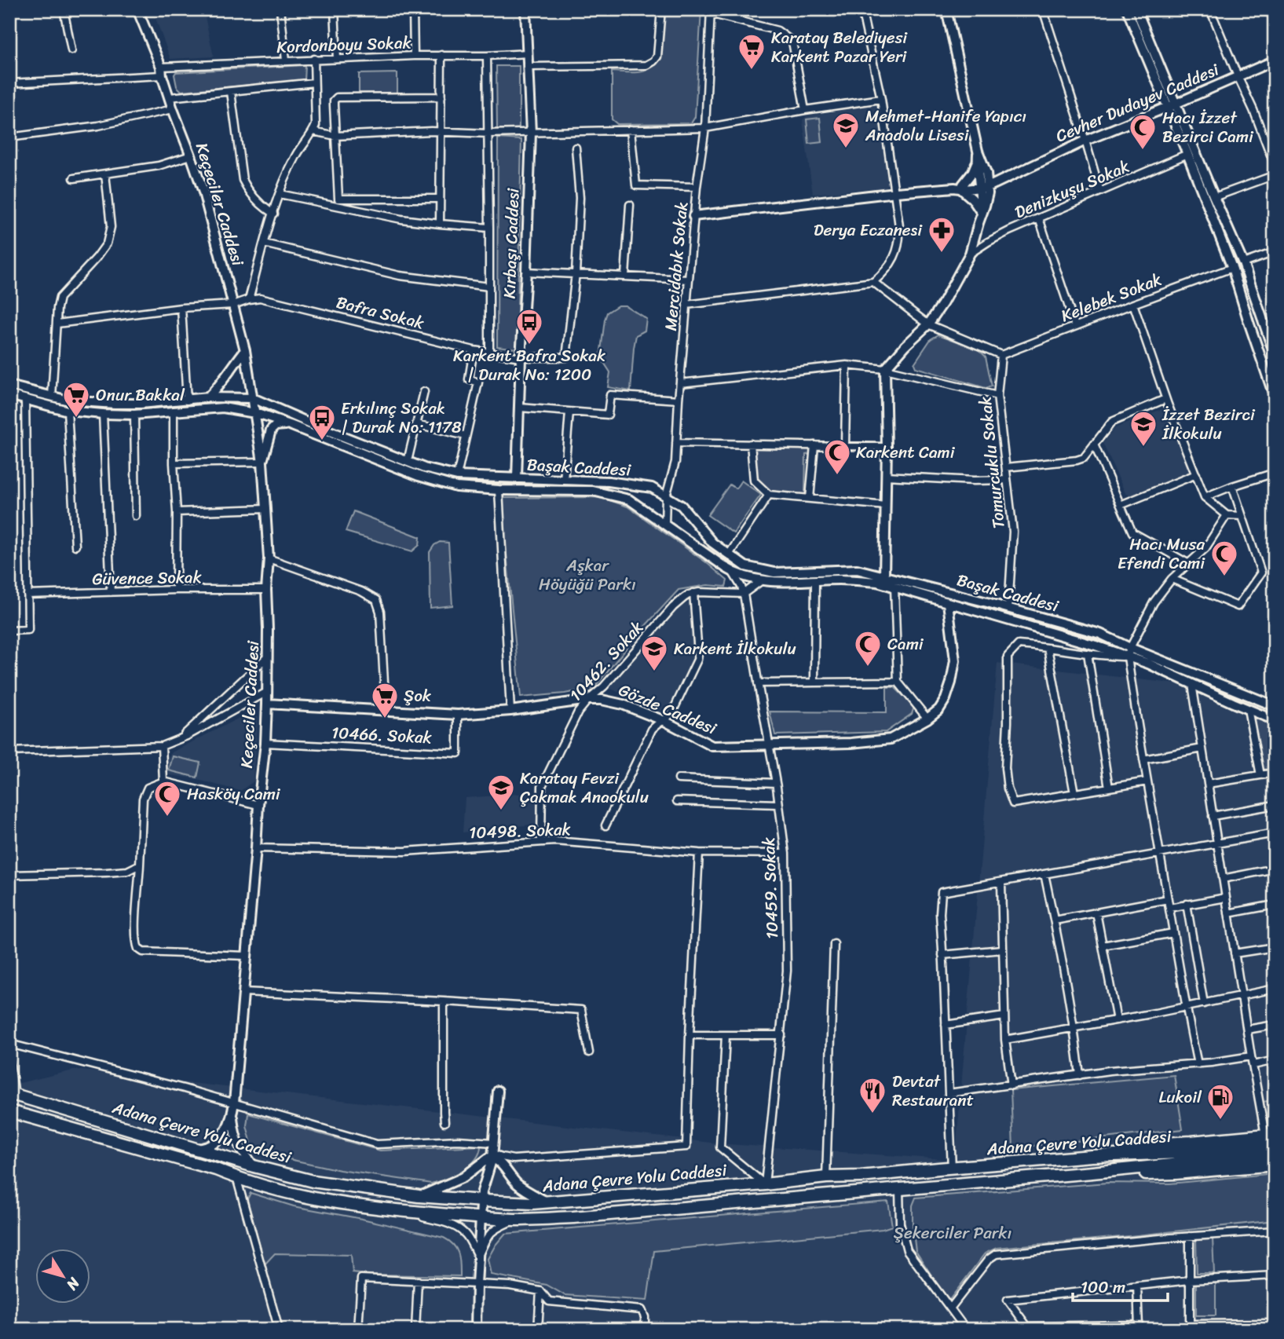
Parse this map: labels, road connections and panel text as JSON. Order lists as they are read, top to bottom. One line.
{"streets":{"highway":["Adana Çevre Yolu Caddesi"],"street":["Kordonboyu Sokak","Cevher Dudayev Caddesi","Denizkuşu Sokak","Keçeciler Caddesi","Kırbaşı Caddesi","Mercidabık Sokak","Kelebek Sokak","Bafra Sokak","Tomurcuklu Sokak","Başak Caddesi","Güvence Sokak","10462. Sokak","Gözde Caddesi","10466. Sokak","10498. Sokak","10459. Sokak"]},"crossings":[["Kordonboyu Sokak","Keçeciler Caddesi"],["Kordonboyu Sokak","Kırbaşı Caddesi"],["Cevher Dudayev Caddesi","Mercidabık Sokak"],["Keçeciler Caddesi","Bafra Sokak"],["Keçeciler Caddesi","Başak Caddesi"],["Keçeciler Caddesi","Güvence Sokak"],["Keçeciler Caddesi","Gözde Caddesi"],["Keçeciler Caddesi","10466. Sokak"],["Keçeciler Caddesi","10498. Sokak"],["Kırbaşı Caddesi","Bafra Sokak"],["Kırbaşı Caddesi","Başak Caddesi"],["Mercidabık Sokak","Başak Caddesi"],["Kelebek Sokak","Tomurcuklu Sokak"],["Tomurcuklu Sokak","Başak Caddesi"],["Başak Caddesi","Gözde Caddesi"],["Başak Caddesi","10459. Sokak"],["10462. Sokak","Gözde Caddesi"],["10462. Sokak","10498. Sokak"],["Gözde Caddesi","10466. Sokak"],["Gözde Caddesi","10459. Sokak"],["10498. Sokak","10459. Sokak"],["10459. Sokak","Adana Çevre Yolu Caddesi"]],"parks":["Aşkar Höyüğü Parkı","Şekerciler Parkı"],"places":{"supermarket":["Karatay Belediyesi Karkent Pazar Yeri","Onur Bakkal","Şok"],"school or university":["Mehmet-Hanife Yapıcı Anadolu Lisesi","İzzet Bezirci İlkokulu","Karkent İlkokulu","Karatay Fevzi Çakmak Anaokulu"],"mosque":["Hacı İzzet Bezirci Cami","Karkent Cami","Hacı Musa Efendi Cami","Cami","Hasköy Cami"],"pharmacy":["Derya Eczanesi"],"bus stop":["Karkent Bafra Sokak | Durak No: 1200","Erkılınç Sokak | Durak No: 1178"],"restaurant":["Devtat Restaurant"],"fuel station":["Lukoil"]},"scale_bar":"100 m","north":"bottom right"}
